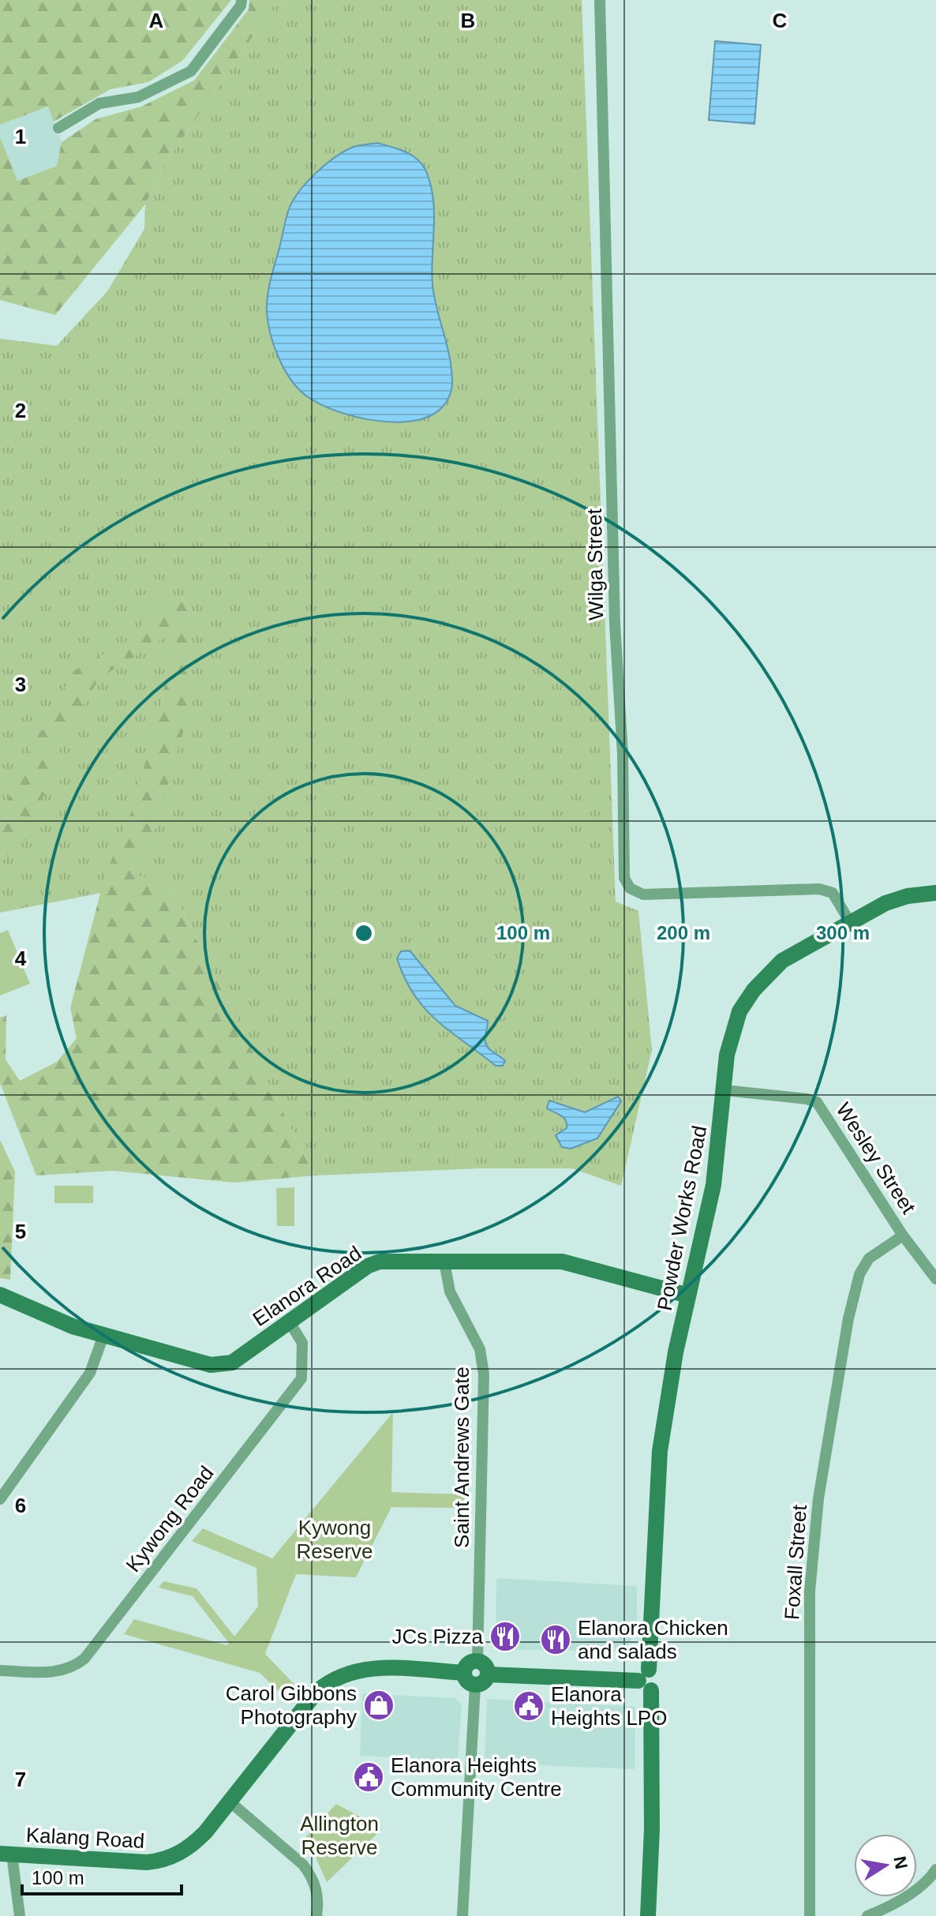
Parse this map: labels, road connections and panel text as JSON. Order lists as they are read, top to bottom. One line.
{"streets":{"street":["Wilga Street","Wesley Street","Powder Works Road","Elanora Road","Saint Andrews Gate","Kywong Road","Foxall Street","Kalang Road"]},"crossings":[["Wilga Street","Powder Works Road"],["Wesley Street","Powder Works Road"],["Wesley Street","Foxall Street"],["Powder Works Road","Elanora Road"],["Elanora Road","Saint Andrews Gate"],["Elanora Road","Kywong Road"],["Saint Andrews Gate","Kalang Road"]],"parks":["Kywong Reserve","Allington Reserve"],"places":{"restaurant":["JCs Pizza","Elanora Chicken and salads"],"shop":["Carol Gibbons Photography"],"public building":["Elanora Heights LPO","Elanora Heights Community Centre"]},"scale_bar":"100 m","north":"right","grid":{"columns":["A","B","C"],"rows":["1","2","3","4","5","6","7"]},"rings":["100 m","200 m","300 m"]}
